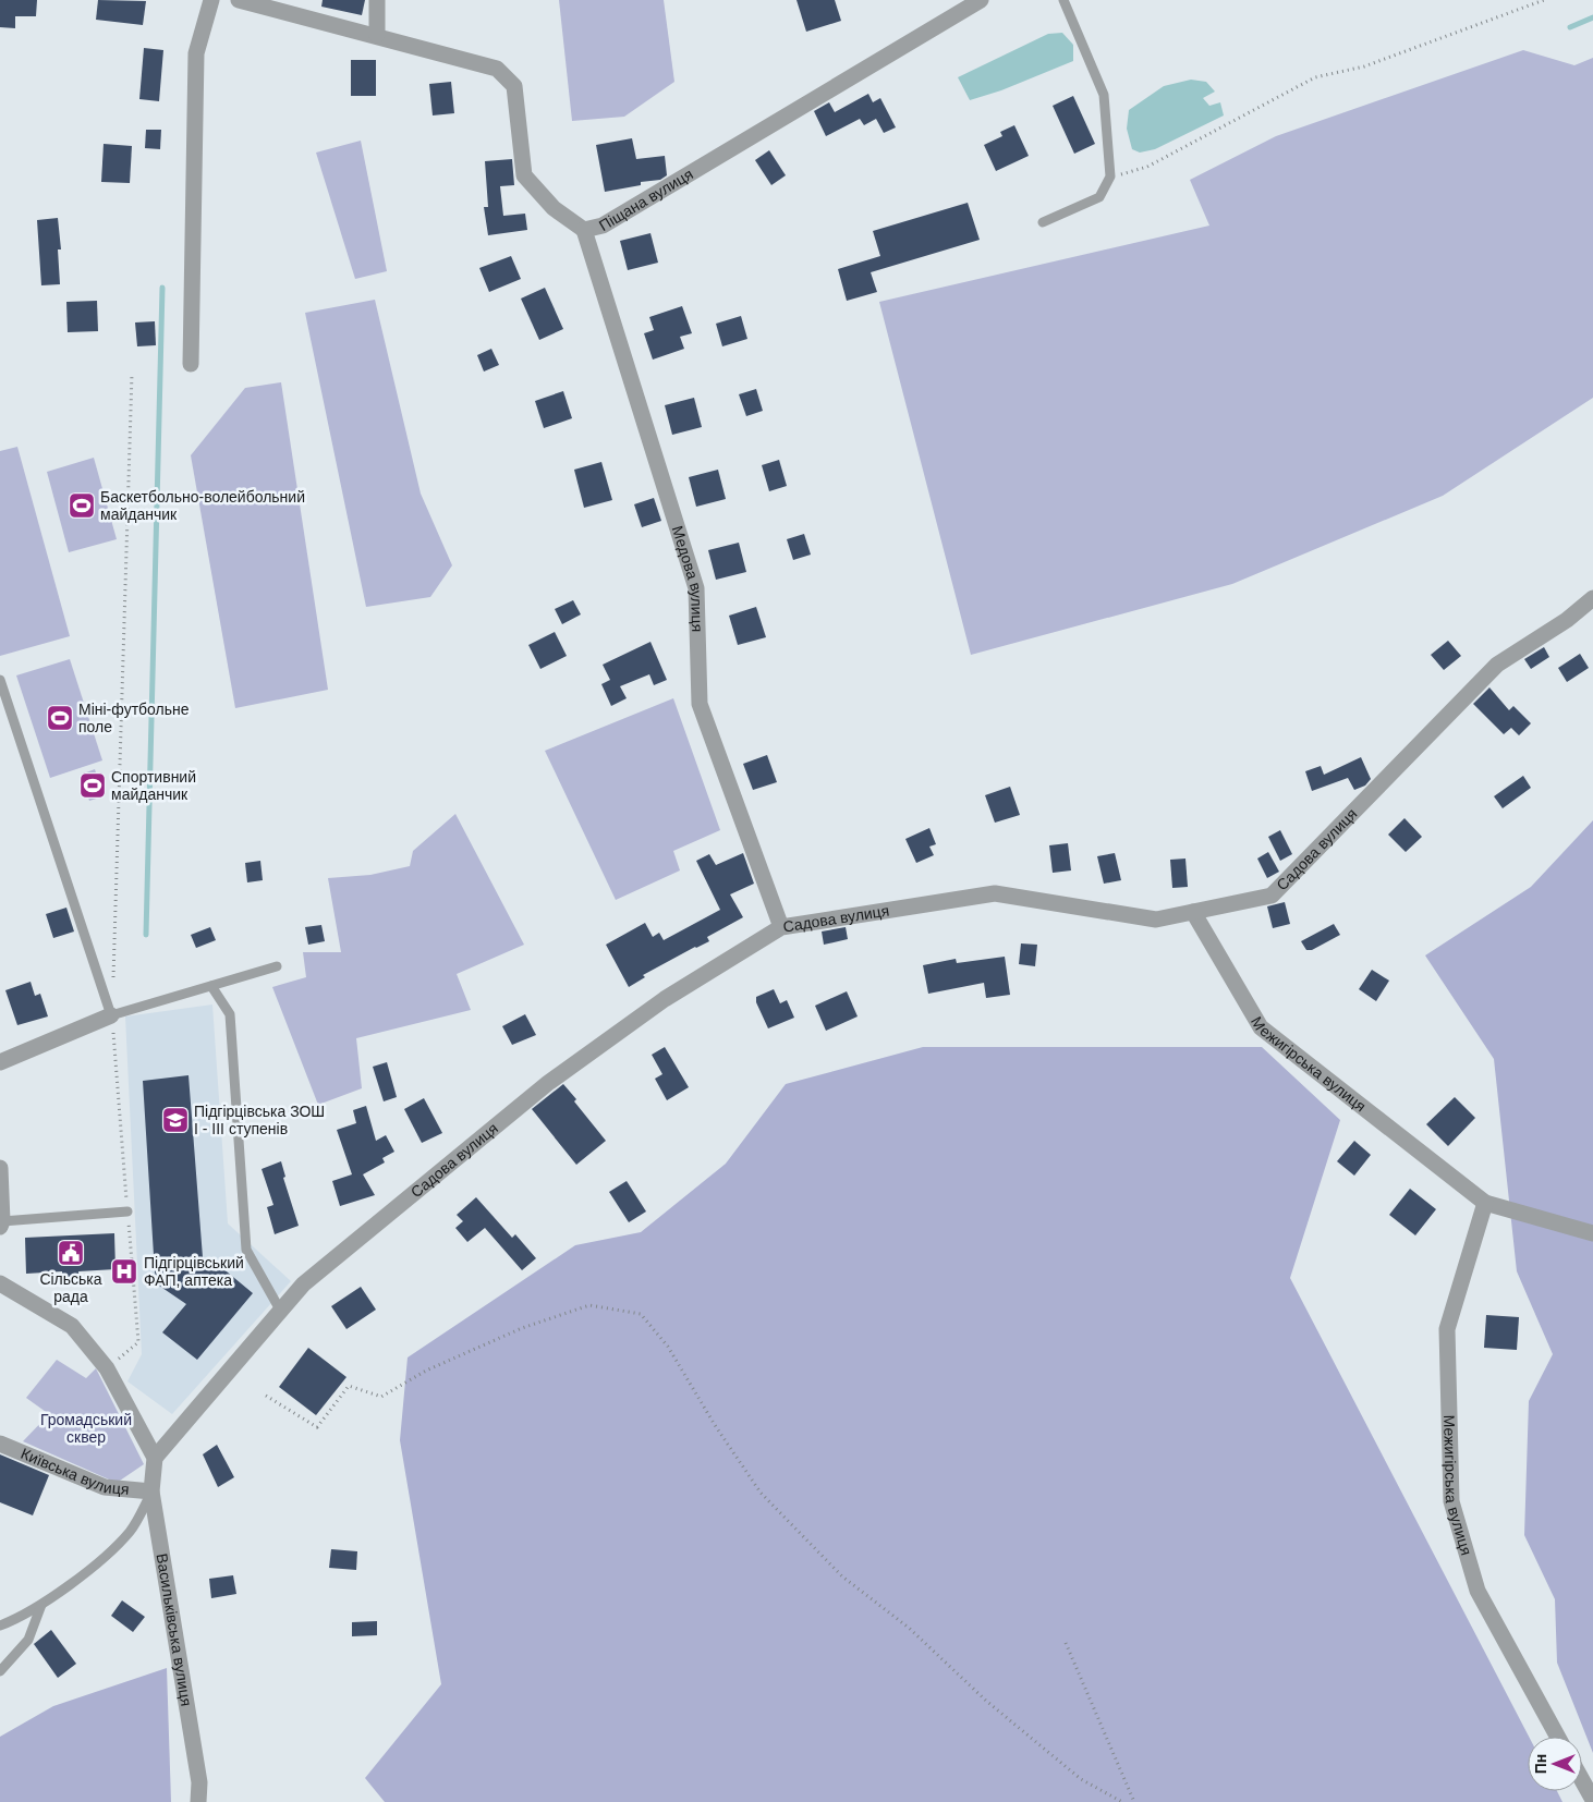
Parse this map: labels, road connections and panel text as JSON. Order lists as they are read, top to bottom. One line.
{"streets":{"street":["Піщана вулиця","Медова вулиця","Садова вулиця","Межигірська вулиця","Київська вулиця","Васильківська вулиця"]},"crossings":[["Піщана вулиця","Медова вулиця"],["Медова вулиця","Садова вулиця"],["Садова вулиця","Межигірська вулиця"],["Садова вулиця","Васильківська вулиця"],["Київська вулиця","Васильківська вулиця"]],"parks":["Громадський сквер"],"places":{"sports":["Баскетбольно-волейбольний майданчик","Міні-футбольне поле","Спортивний майданчик"],"school or university":["Підгірцівська ЗОШ І - ІІІ ступенів"],"public building":["Сільська рада"],"hospital":["Підгірцівський ФАП, аптека"]},"north":"left"}
